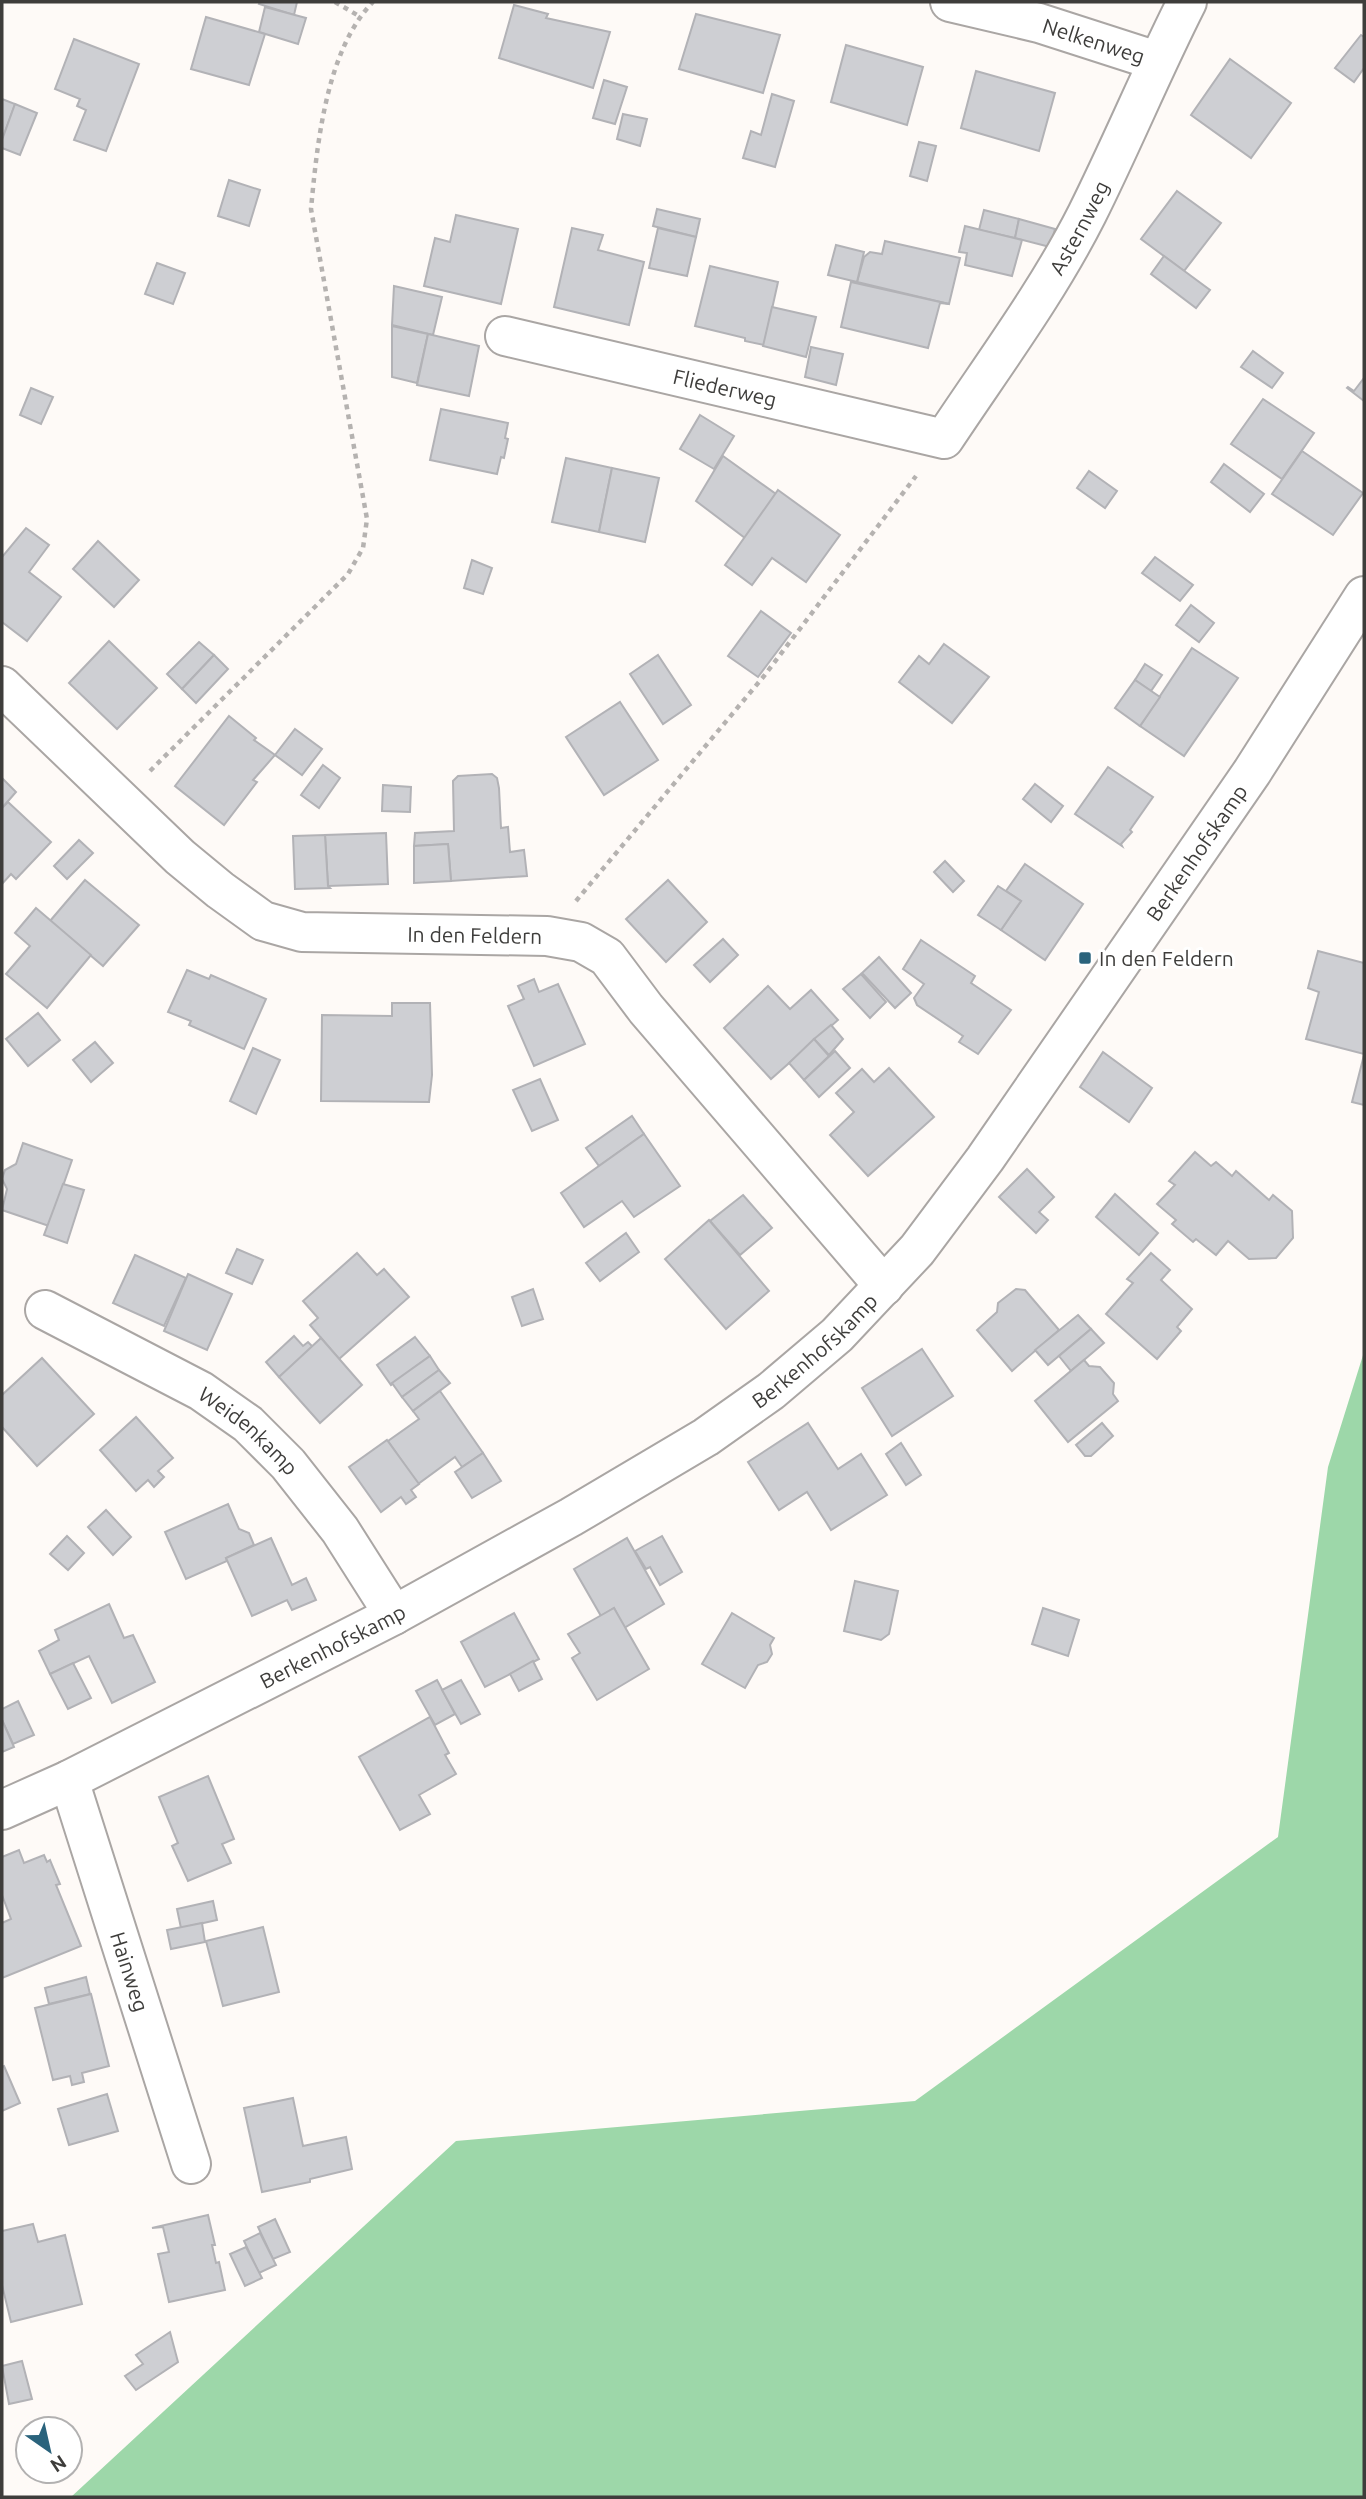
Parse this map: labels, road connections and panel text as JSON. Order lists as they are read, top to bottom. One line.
{"streets":{"street":["Nelkenweg","Asternweg","Fliederweg","Berkenhofskamp","In den Feldern","Weidenkamp","Hainweg"]},"crossings":[["Nelkenweg","Asternweg"],["Asternweg","Fliederweg"],["Berkenhofskamp","In den Feldern"],["Berkenhofskamp","Weidenkamp"],["Berkenhofskamp","Hainweg"]],"places":{"transit":["In den Feldern"]},"north":"bottom right"}
